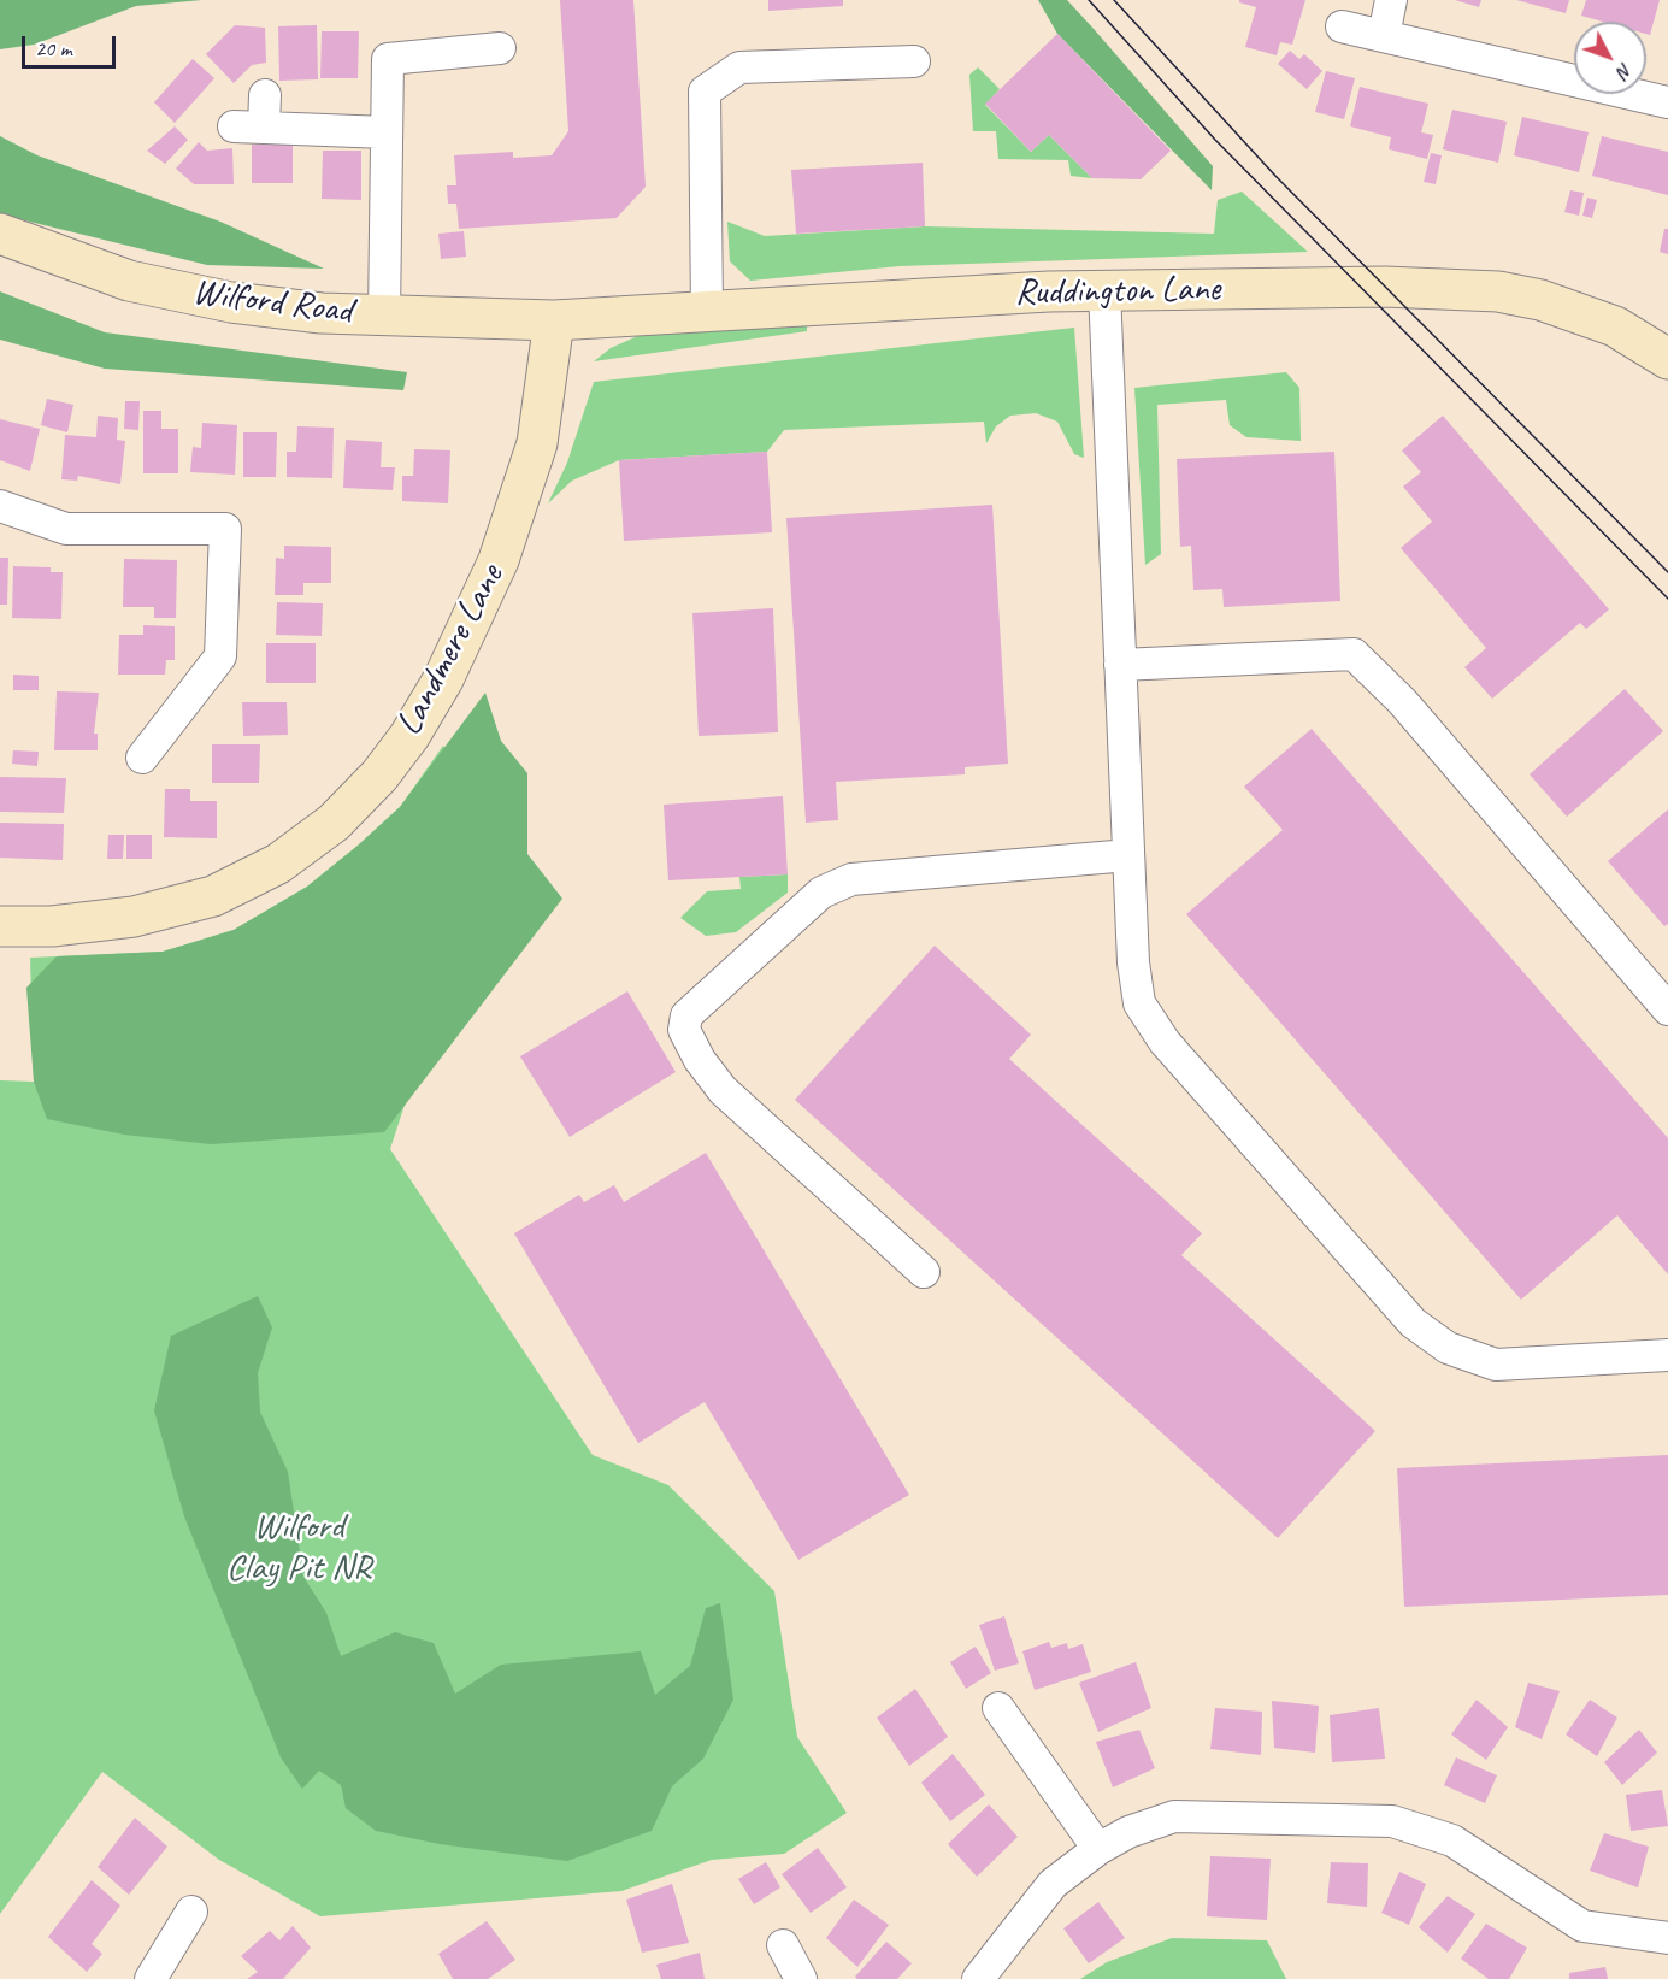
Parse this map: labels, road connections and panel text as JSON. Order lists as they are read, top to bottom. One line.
{"streets":{"main road":["Ruddington Lane","Wilford Road","Landmere Lane"]},"crossings":[["Ruddington Lane","Wilford Road"],["Ruddington Lane","Landmere Lane"],["Wilford Road","Landmere Lane"]],"parks":["Wilford Clay Pit NR"],"scale_bar":"20 m","north":"bottom right"}
